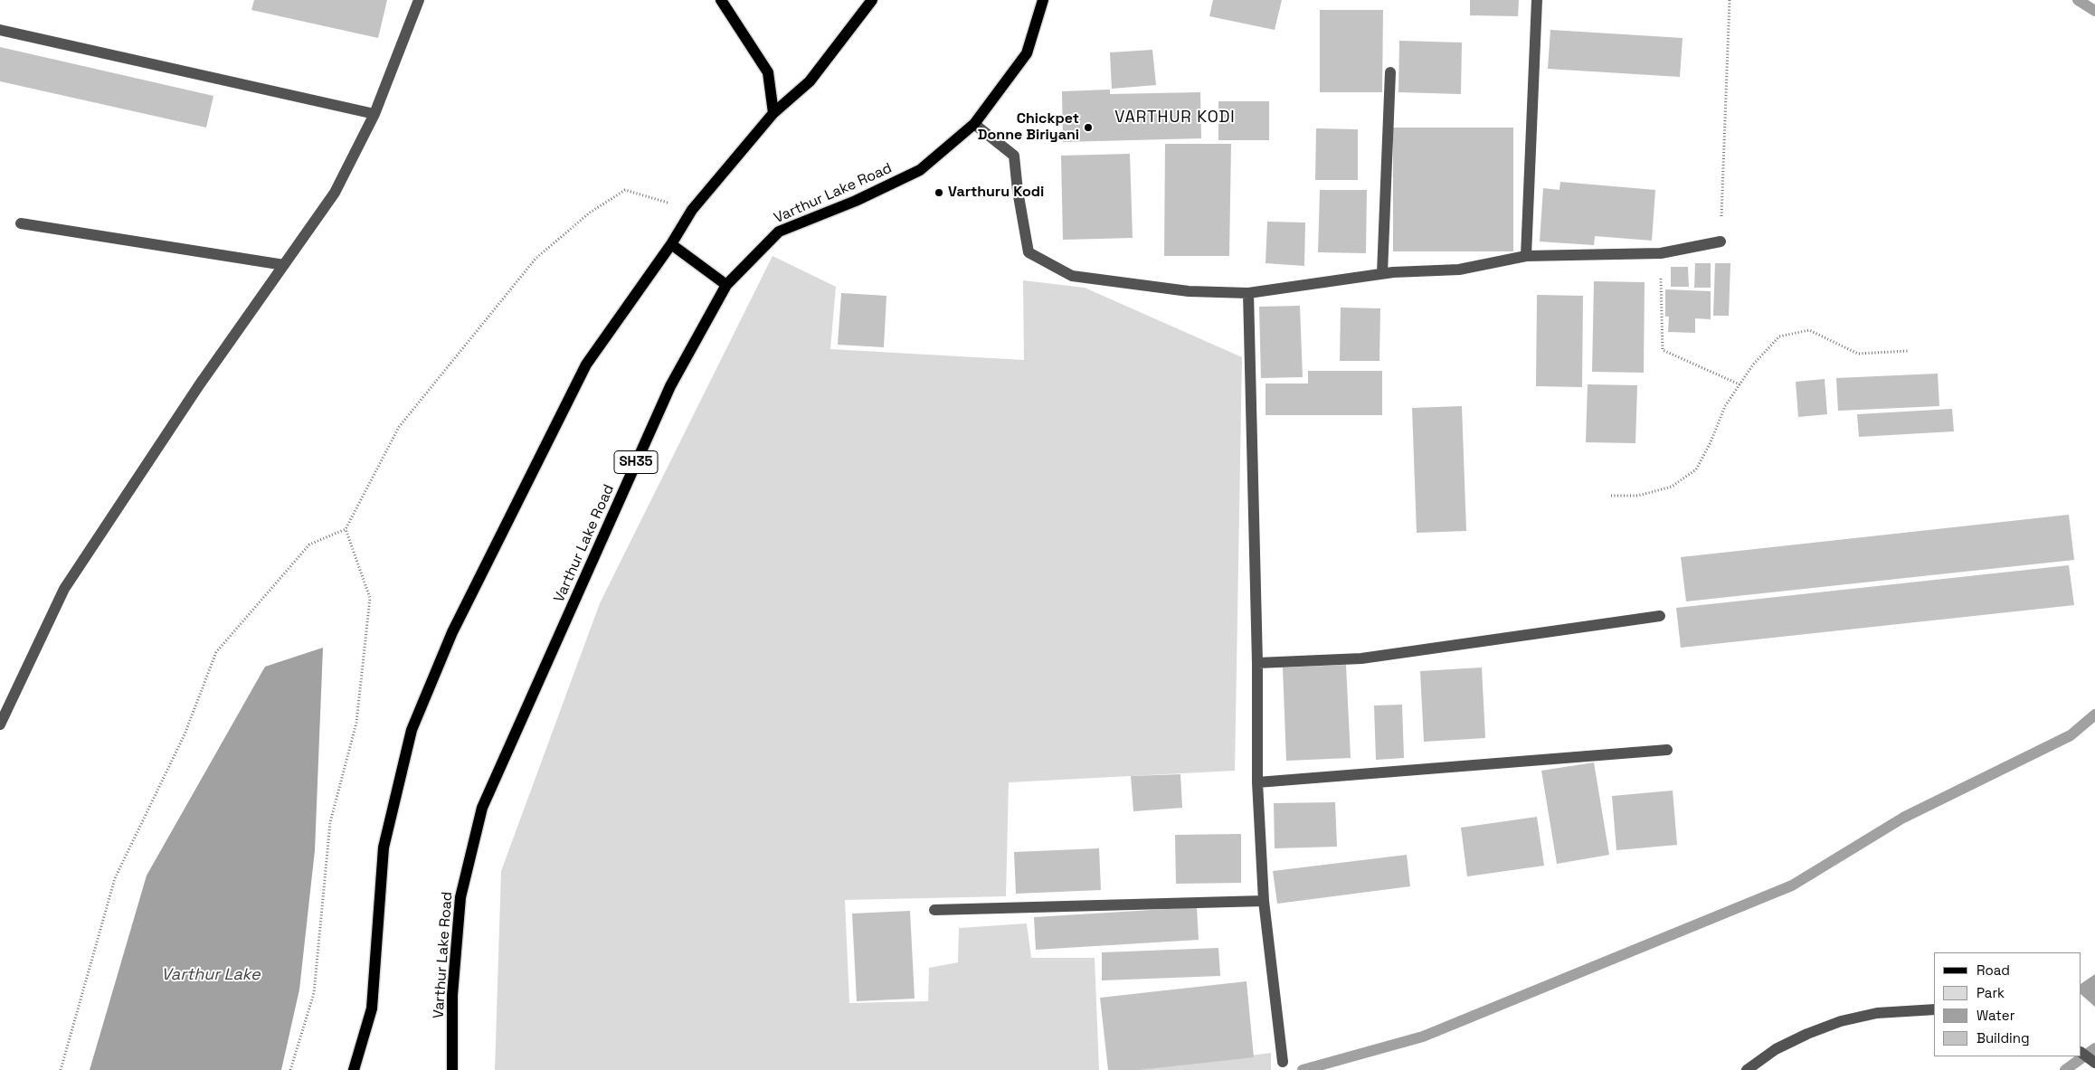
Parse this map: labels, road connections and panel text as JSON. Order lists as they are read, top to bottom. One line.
{"streets":{"main road":["Varthur Lake Road","SH35"]},"districts":["VARTHUR KODI"],"water":["Varthur Lake"],"places":["Chickpet Donne Biriyani","Varthuru Kodi"],"legend":["Road","Park","Water","Building"]}
